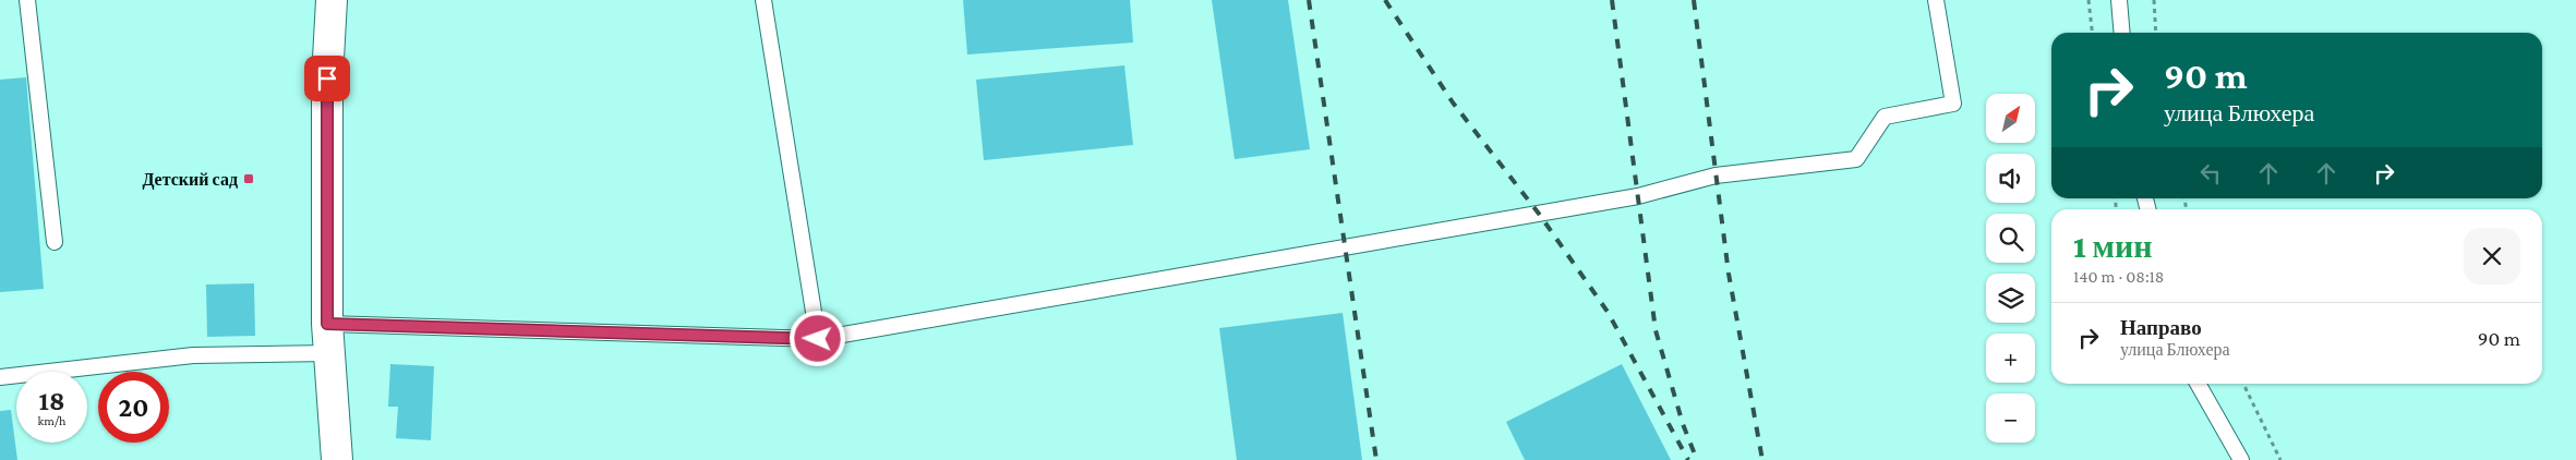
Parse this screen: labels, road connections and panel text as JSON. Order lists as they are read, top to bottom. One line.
{"places":{"transit":["Детский сад"]},"north":"top right","page":{"turn":["90 m","улица Блюхера"],"map_buttons":["+","−"],"heading":["1 мин","140 m · 08:18"],"list":[{"name":"Направо","note":"улица Блюхера","value":"90 m"}],"speed":"18 km/h","limit":"20"}}
